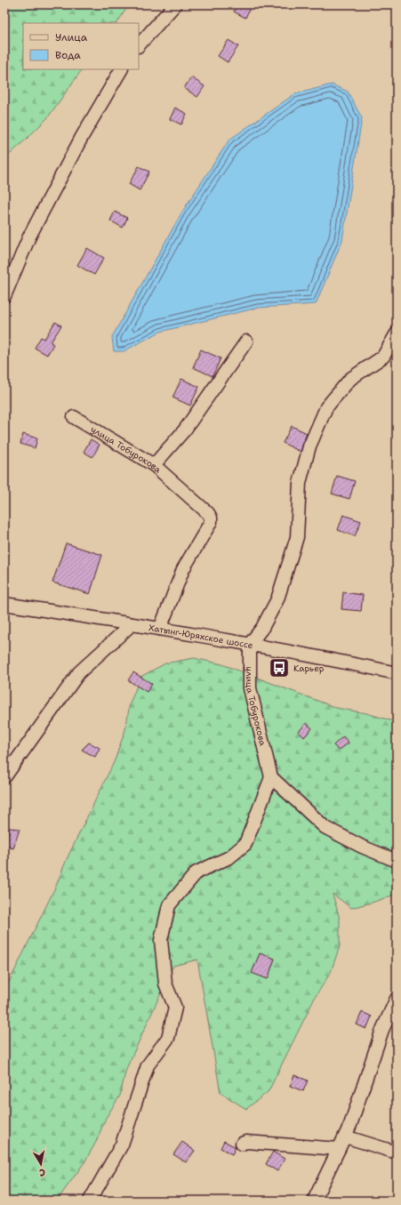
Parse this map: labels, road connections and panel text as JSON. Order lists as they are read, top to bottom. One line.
{"streets":{"street":["улица Тобурокова","Хатынг-Юряхское шоссе"]},"crossings":[["улица Тобурокова","Хатынг-Юряхское шоссе"]],"places":{"bus stop":["Карьер"]},"legend":["Улица","Вода"],"north":"bottom"}
